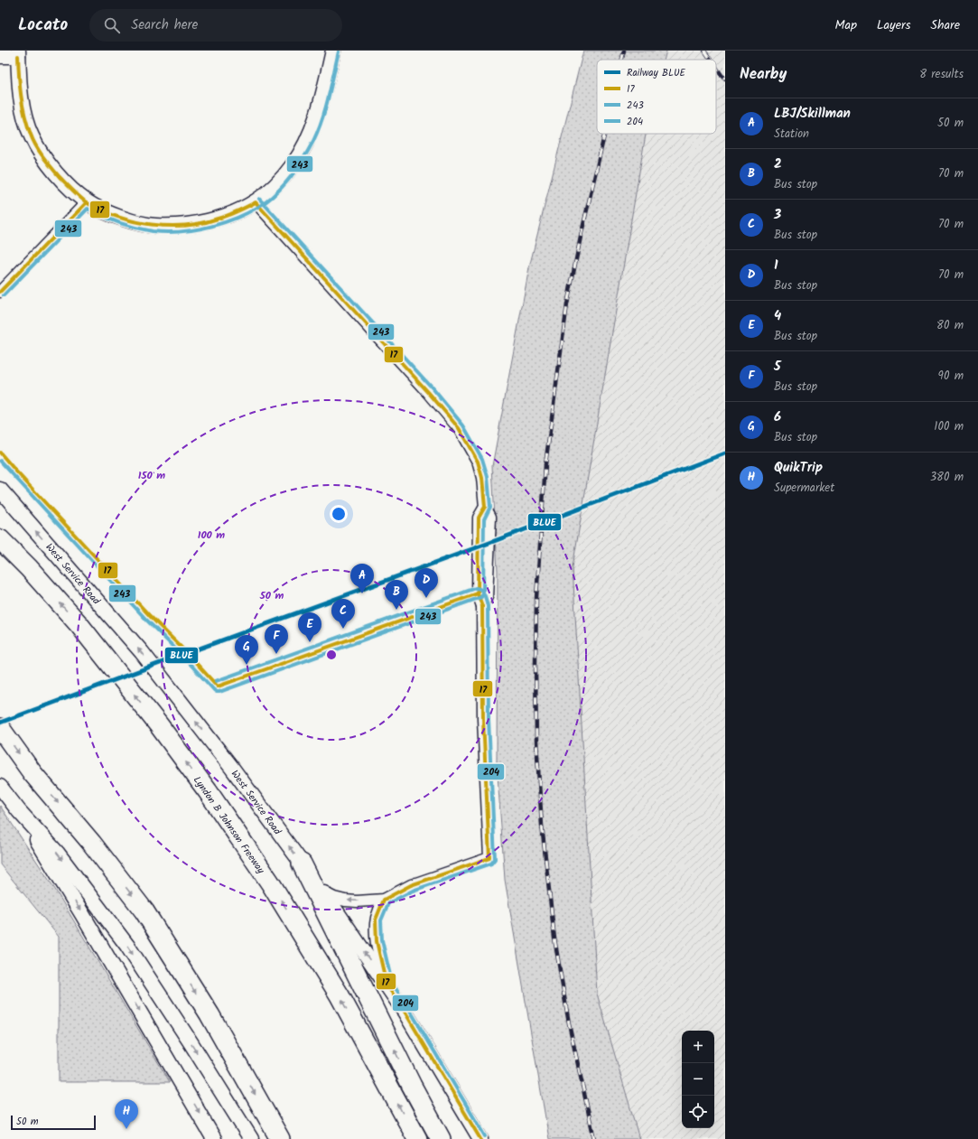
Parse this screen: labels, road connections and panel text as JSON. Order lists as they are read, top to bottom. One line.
{"streets":{"highway":["Lyndon B Johnson Freeway"],"main road":["West Service Road"]},"one_way":["West Service Road"],"lines":["transit line 243","transit line 17","rail line BLUE","transit line 204"],"legend":["Railway BLUE","17","243","204"],"scale_bar":"50 m","page":{"header":"Locato","search":"Search here","nav":["Map","Layers","Share"],"heading":["Nearby","8 results"],"list":[{"mark":"A","name":"LBJ/Skillman","note":"Station","value":"50 m"},{"mark":"B","name":"2","note":"Bus stop","value":"70 m"},{"mark":"C","name":"3","note":"Bus stop","value":"70 m"},{"mark":"D","name":"1","note":"Bus stop","value":"70 m"},{"mark":"E","name":"4","note":"Bus stop","value":"80 m"},{"mark":"F","name":"5","note":"Bus stop","value":"90 m"},{"mark":"G","name":"6","note":"Bus stop","value":"100 m"},{"mark":"H","name":"QuikTrip","note":"Supermarket","value":"380 m"}],"pins":["A","D","B","C","E","F","G","H"],"map_buttons":["+","−"],"scale":"50 m"},"rings":["150 m","100 m","50 m"]}
